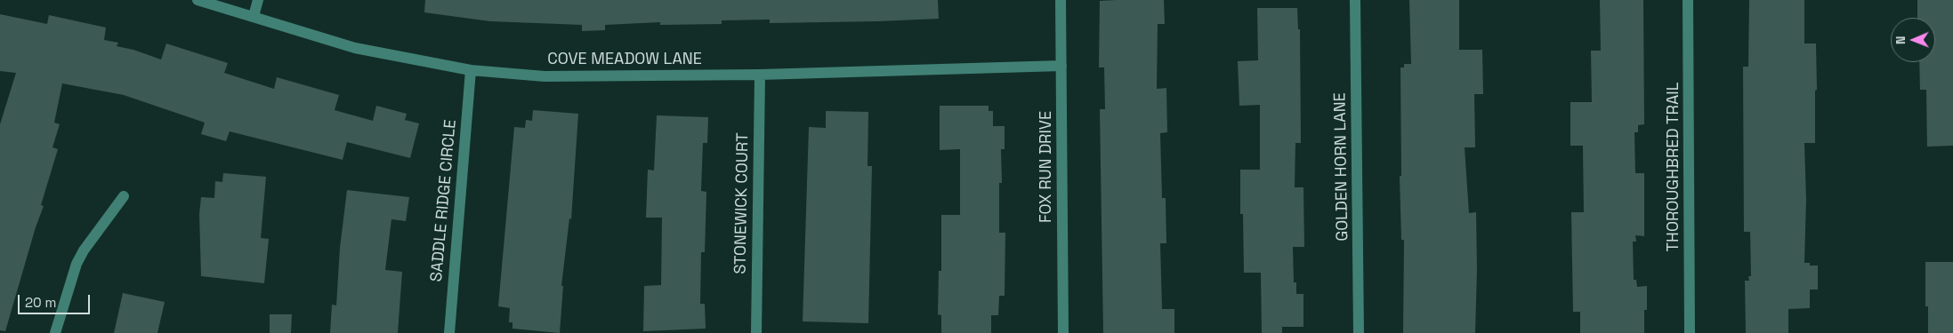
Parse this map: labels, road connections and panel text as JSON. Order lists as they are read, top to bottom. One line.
{"streets":{"street":["COVE MEADOW LANE","FOX RUN DRIVE","GOLDEN HORN LANE","THOROUGHBRED TRAIL","SADDLE RIDGE CIRCLE","STONEWICK COURT"]},"crossings":[["COVE MEADOW LANE","FOX RUN DRIVE"],["COVE MEADOW LANE","SADDLE RIDGE CIRCLE"],["COVE MEADOW LANE","STONEWICK COURT"]],"scale_bar":"20 m","north":"left"}
